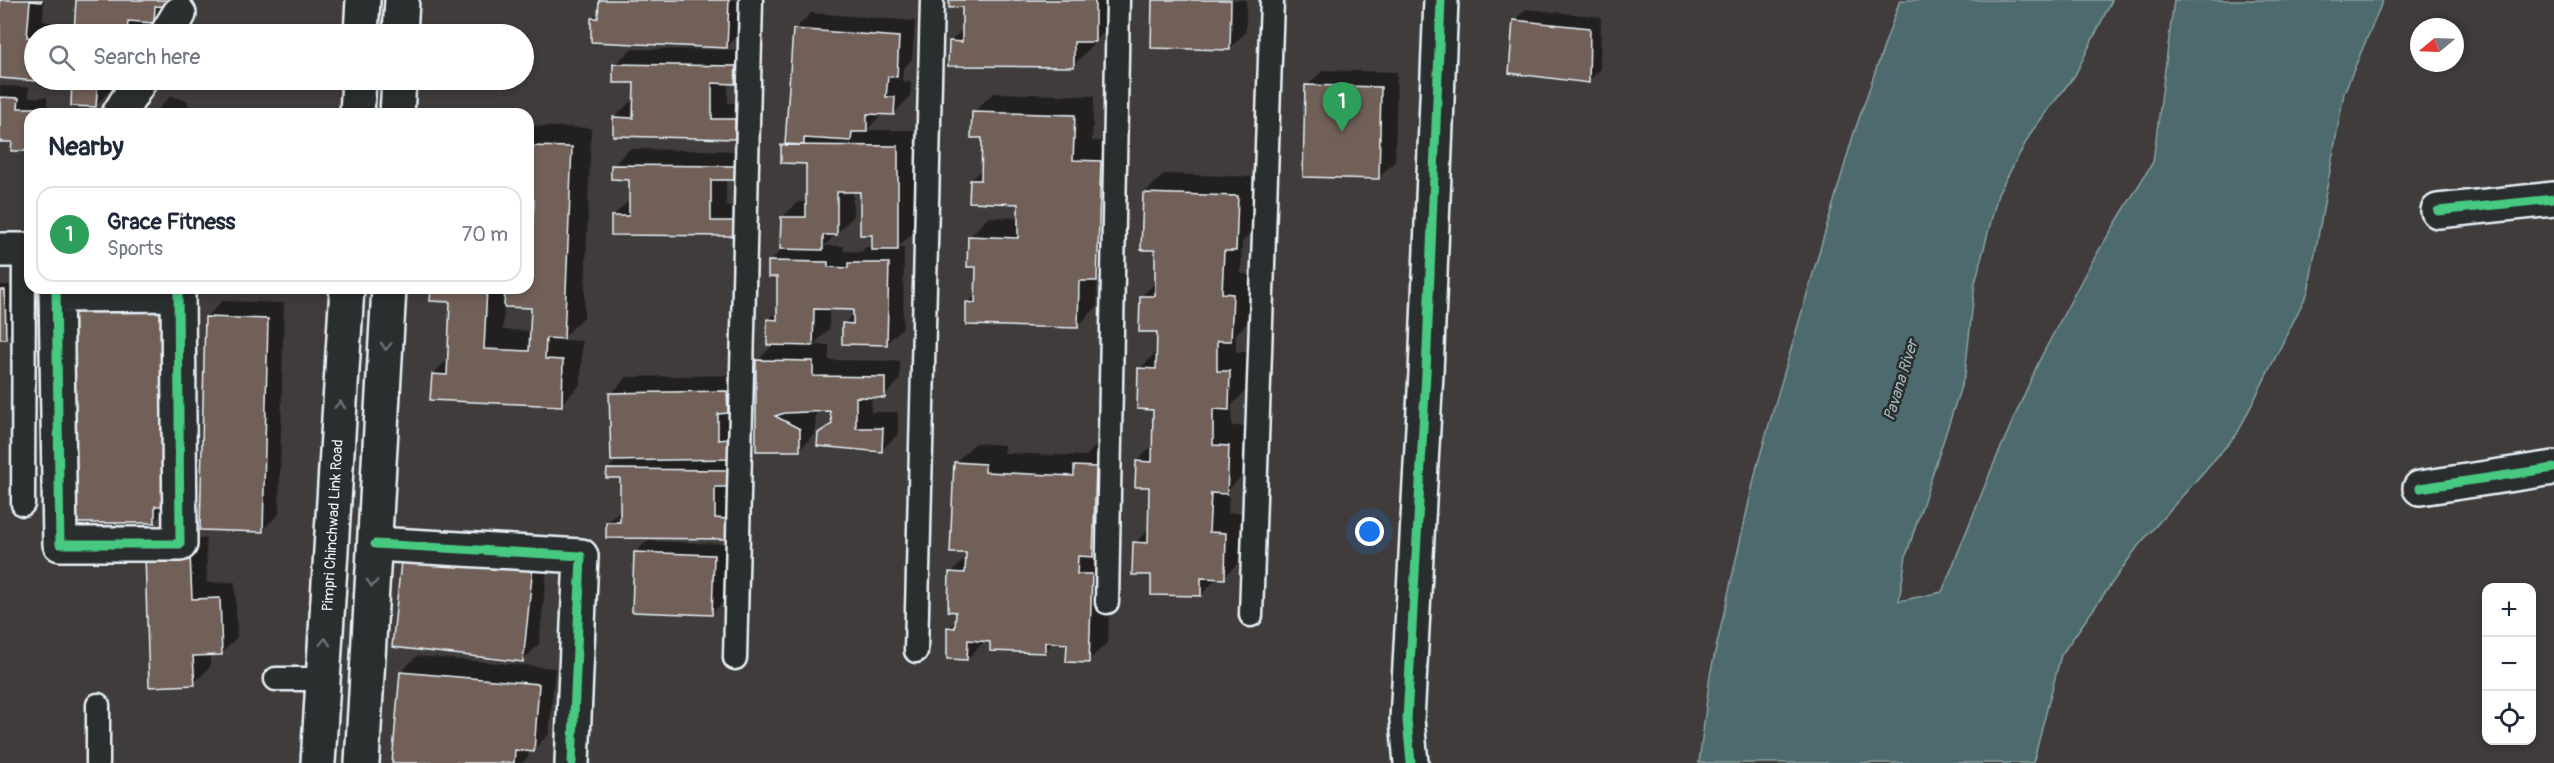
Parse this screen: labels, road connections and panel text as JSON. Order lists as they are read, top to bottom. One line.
{"streets":{"street":["Pimpri Chinchwad Link Road"]},"water":["Pavana River"],"north":"left","page":{"search":"Search here","pins":"1","heading":"Nearby","list":[{"mark":"1","name":"Grace Fitness","note":"Sports","value":"70 m"}],"map_buttons":["+","−"]}}
